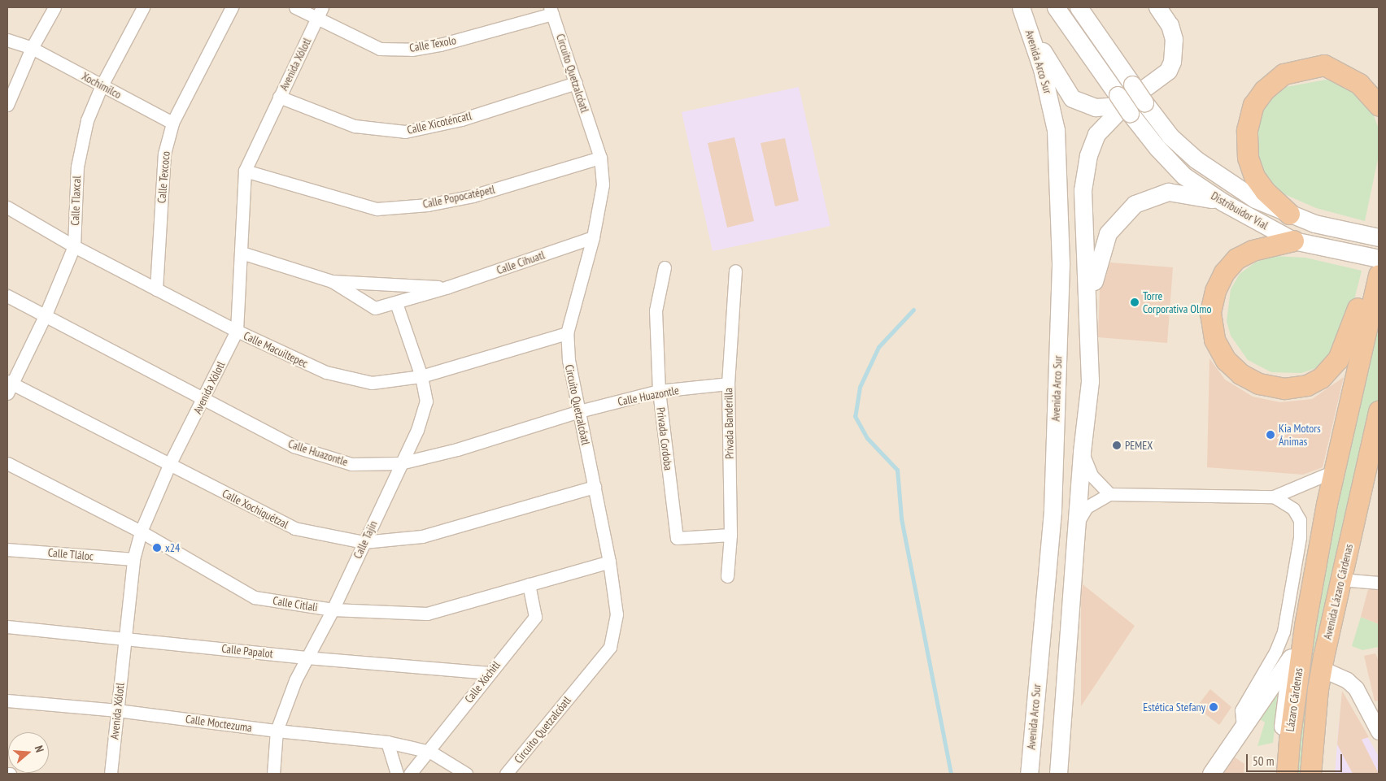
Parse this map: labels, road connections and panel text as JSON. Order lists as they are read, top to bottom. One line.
{"streets":{"highway":["Avenida Lázaro Cárdenas","Lázaro Cárdenas"],"main road":["Avenida Arco Sur","Distribuidor Vial"],"street":["Calle Texolo","Avenida Xólotl","Circuito Quetzalcóatl","Xochimilco","Calle Xicoténcatl","Calle Texcoco","Calle Popocatépetl","Calle Tlaxcal","Calle Cihuatl","Calle Macuiltepec","Calle Huazontle","Privada Banderilla","Privada Cordoba","Calle Xochiquétzal","Calle Tajín","Calle Tláloc","Calle Citlali","Calle Papalot","Calle Xóchitl","Calle Moctezuma"]},"crossings":[["Calle Texolo","Avenida Xólotl"],["Calle Texolo","Circuito Quetzalcóatl"],["Avenida Xólotl","Calle Xicoténcatl"],["Avenida Xólotl","Calle Popocatépetl"],["Avenida Xólotl","Calle Cihuatl"],["Avenida Xólotl","Calle Macuiltepec"],["Avenida Xólotl","Calle Huazontle"],["Avenida Xólotl","Calle Xochiquétzal"],["Avenida Xólotl","Calle Tláloc"],["Avenida Xólotl","Calle Citlali"],["Avenida Xólotl","Calle Papalot"],["Avenida Xólotl","Calle Moctezuma"],["Circuito Quetzalcóatl","Calle Xicoténcatl"],["Circuito Quetzalcóatl","Calle Popocatépetl"],["Circuito Quetzalcóatl","Calle Cihuatl"],["Circuito Quetzalcóatl","Calle Macuiltepec"],["Circuito Quetzalcóatl","Calle Huazontle"],["Circuito Quetzalcóatl","Calle Xochiquétzal"],["Circuito Quetzalcóatl","Calle Citlali"],["Xochimilco","Calle Texcoco"],["Xochimilco","Calle Tlaxcal"],["Calle Texcoco","Calle Macuiltepec"],["Calle Tlaxcal","Calle Macuiltepec"],["Calle Tlaxcal","Calle Huazontle"],["Calle Tlaxcal","Calle Xochiquétzal"],["Calle Cihuatl","Calle Tajín"],["Calle Macuiltepec","Calle Tajín"],["Calle Huazontle","Privada Banderilla"],["Calle Huazontle","Privada Cordoba"],["Calle Huazontle","Calle Tajín"],["Privada Banderilla","Privada Cordoba"],["Calle Xochiquétzal","Calle Tajín"],["Calle Tajín","Calle Citlali"],["Calle Tajín","Calle Papalot"],["Calle Tajín","Calle Moctezuma"],["Calle Citlali","Calle Xóchitl"],["Calle Papalot","Calle Xóchitl"],["Calle Xóchitl","Calle Moctezuma"]],"places":["Torre Corporativa Olmo","Kia Motors Ánimas","PEMEX","x24","Estética Stefany"],"scale_bar":"50 m","north":"right"}
